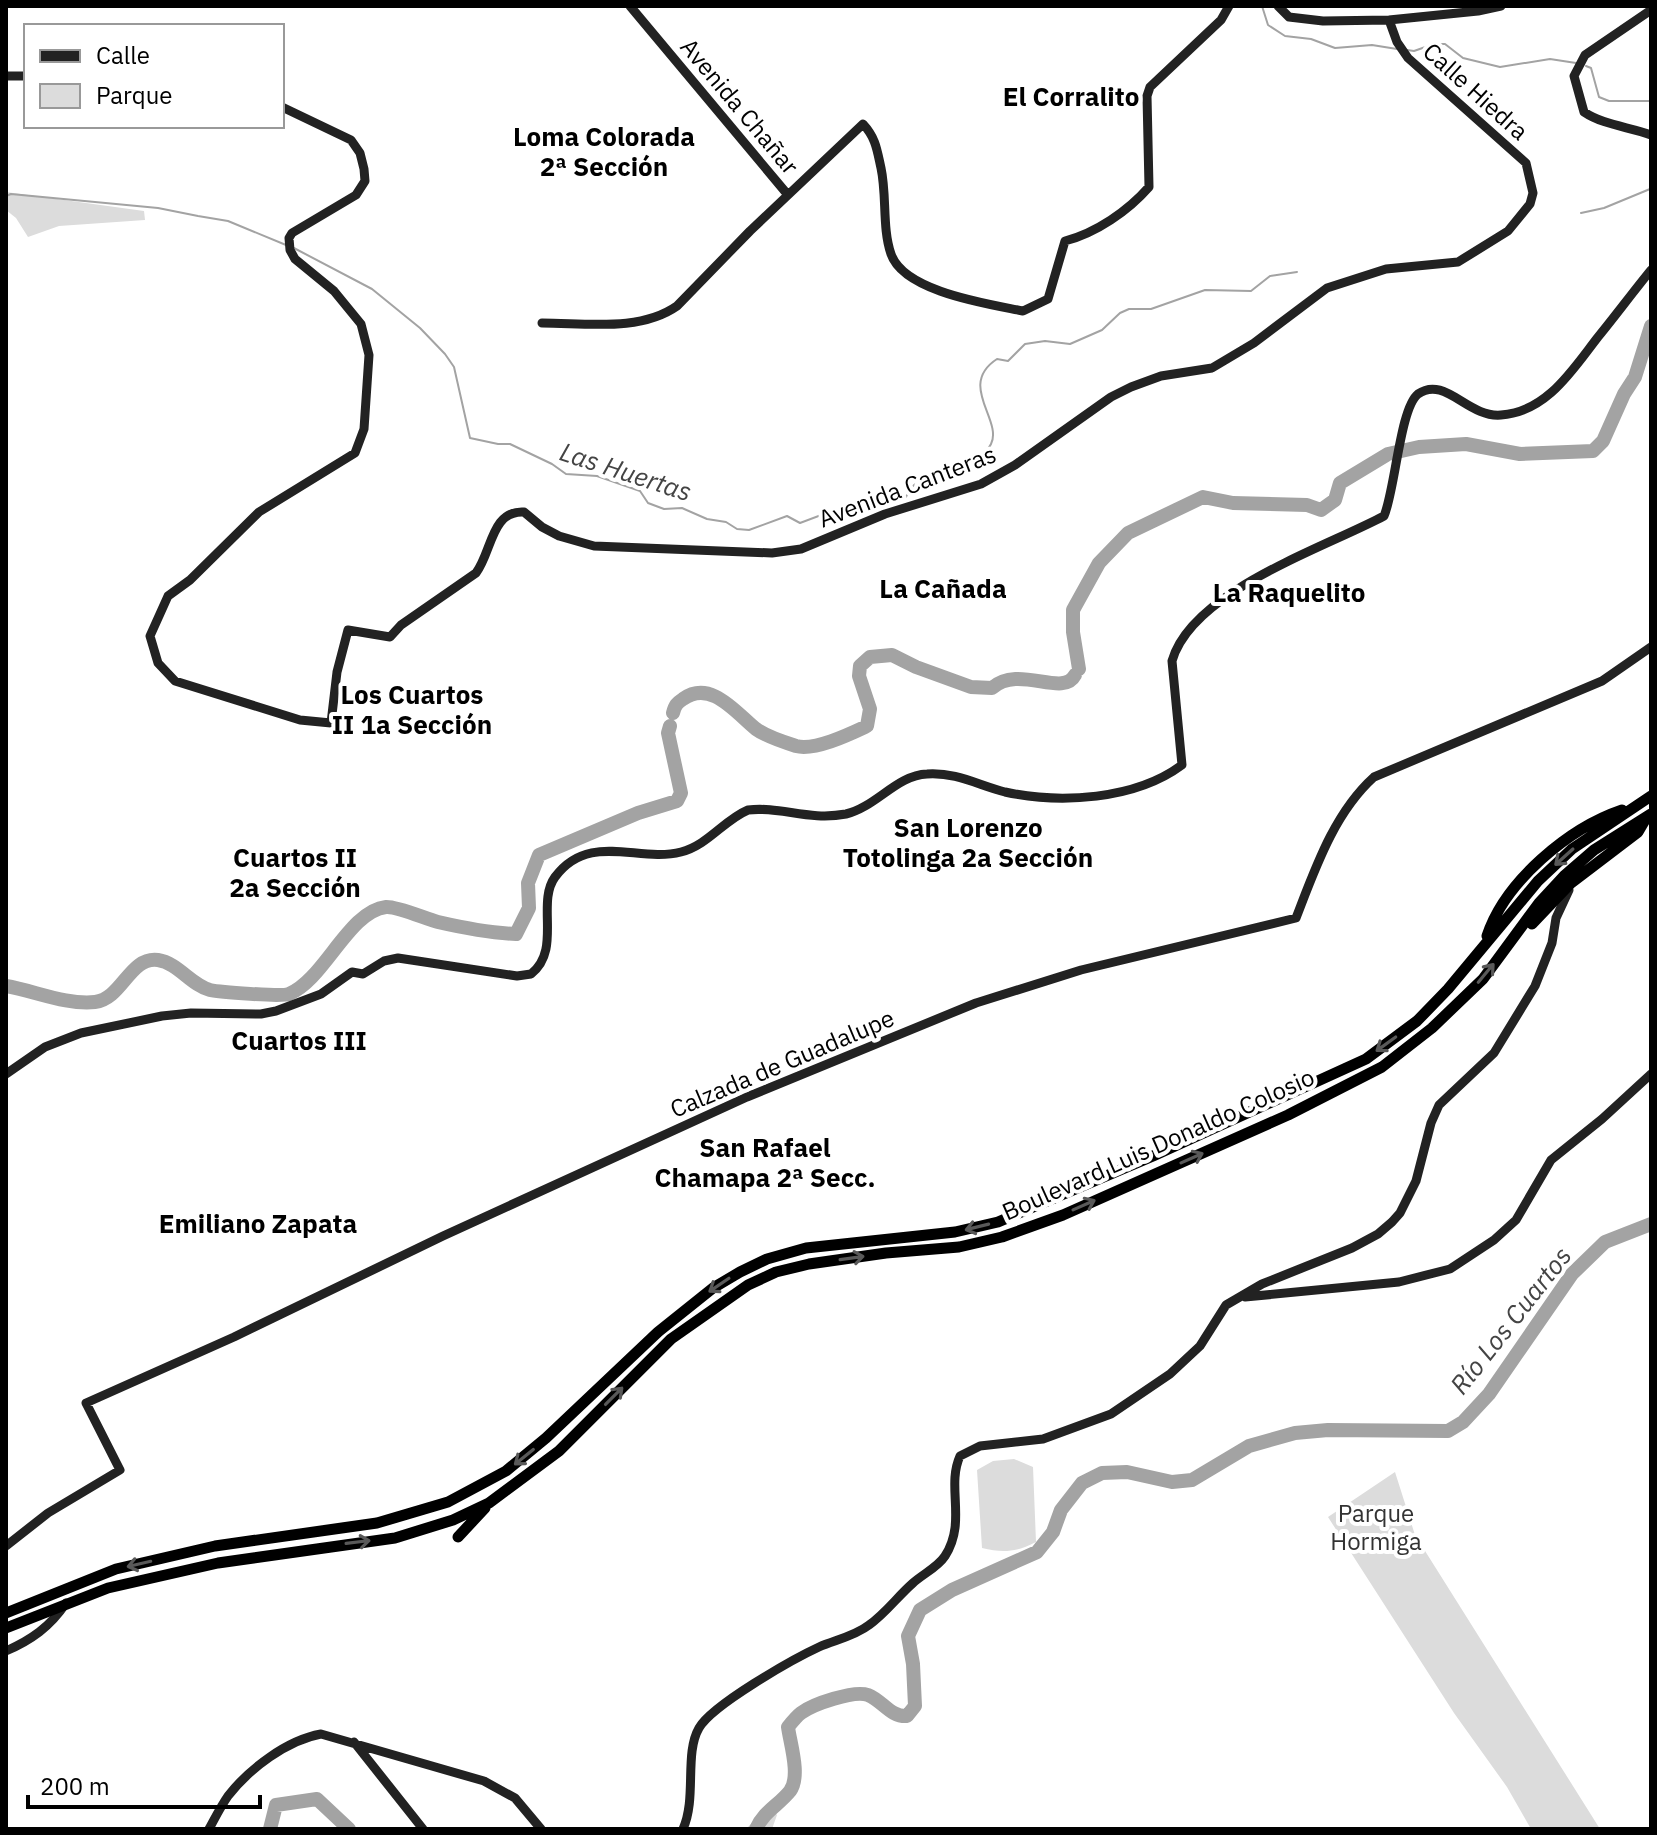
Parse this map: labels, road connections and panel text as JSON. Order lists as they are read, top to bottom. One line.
{"streets":{"highway":["Boulevard Luis Donaldo Colosio"],"street":["Calle Hiedra","Avenida Chañar","Avenida Canteras","Calzada de Guadalupe"]},"crossings":[["Calle Hiedra","Avenida Canteras"]],"districts":["El Corralito","Loma Colorada 2ª Sección","La Cañada","La Raquelito","Los Cuartos II 1a Sección","San Lorenzo Totolinga 2a Sección","Cuartos II 2a Sección","Cuartos III","San Rafael Chamapa 2ª Secc.","Emiliano Zapata"],"water":["Las Huertas","Río Los Cuartos"],"parks":["Parque Hormiga"],"legend":["Calle","Parque"],"scale_bar":"200 m"}
